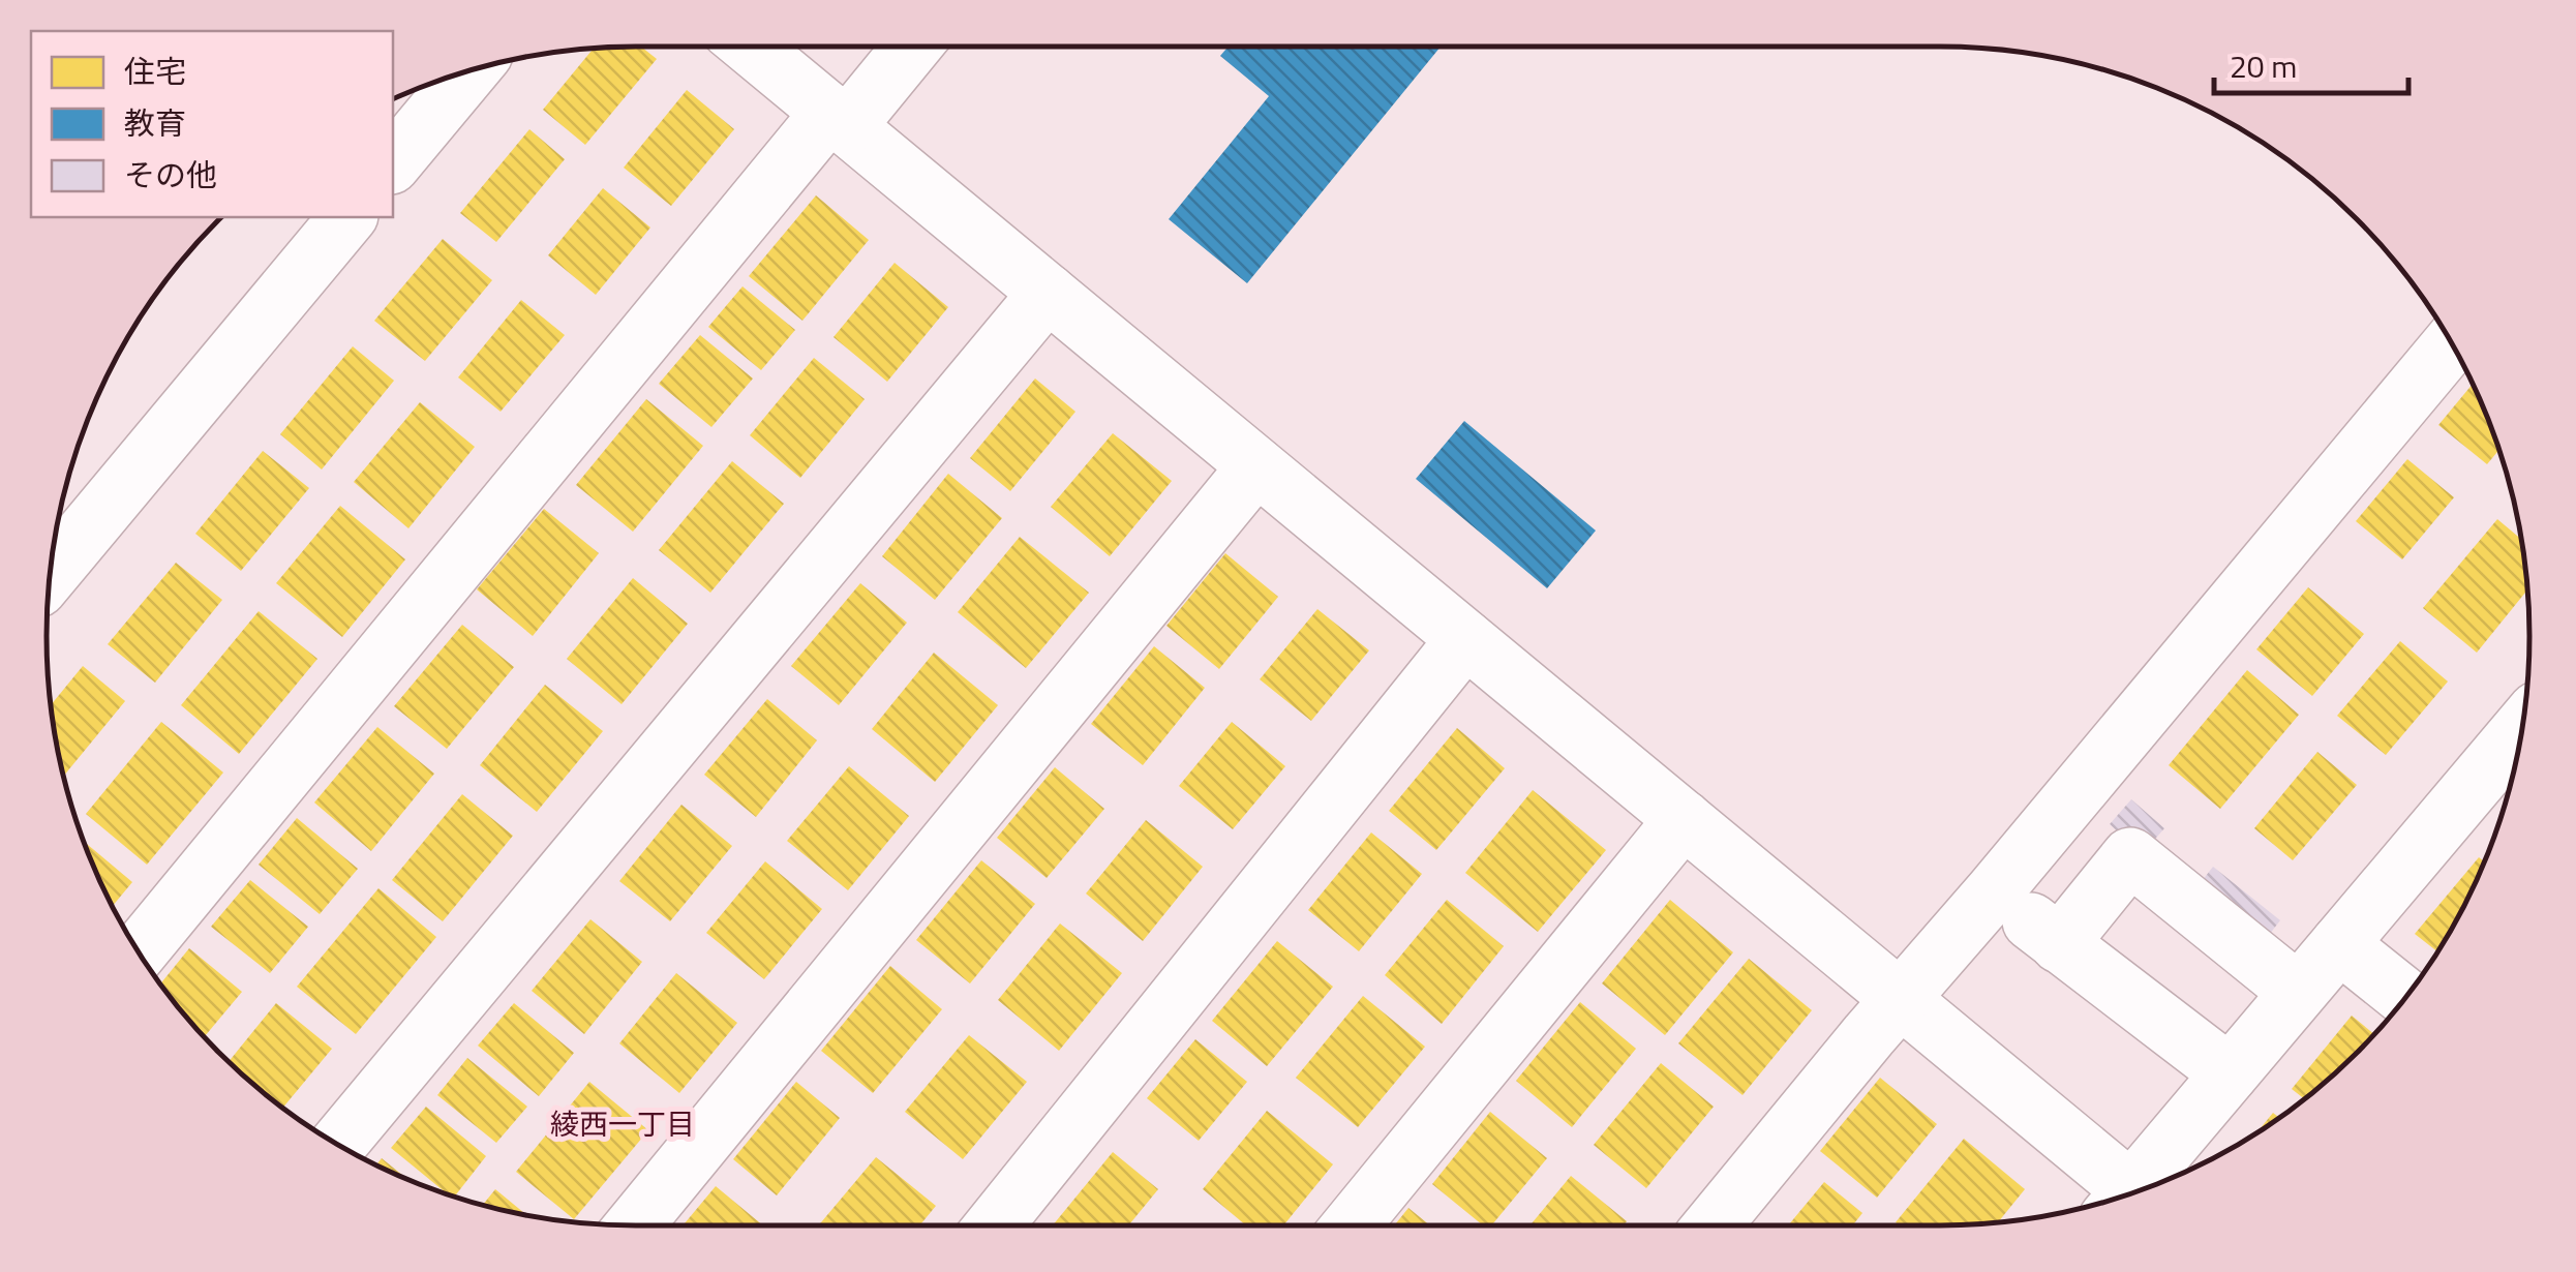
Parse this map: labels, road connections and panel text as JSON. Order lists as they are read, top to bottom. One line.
{"districts":["綾西一丁目"],"legend":["住宅","教育","その他"],"scale_bar":"20 m"}
